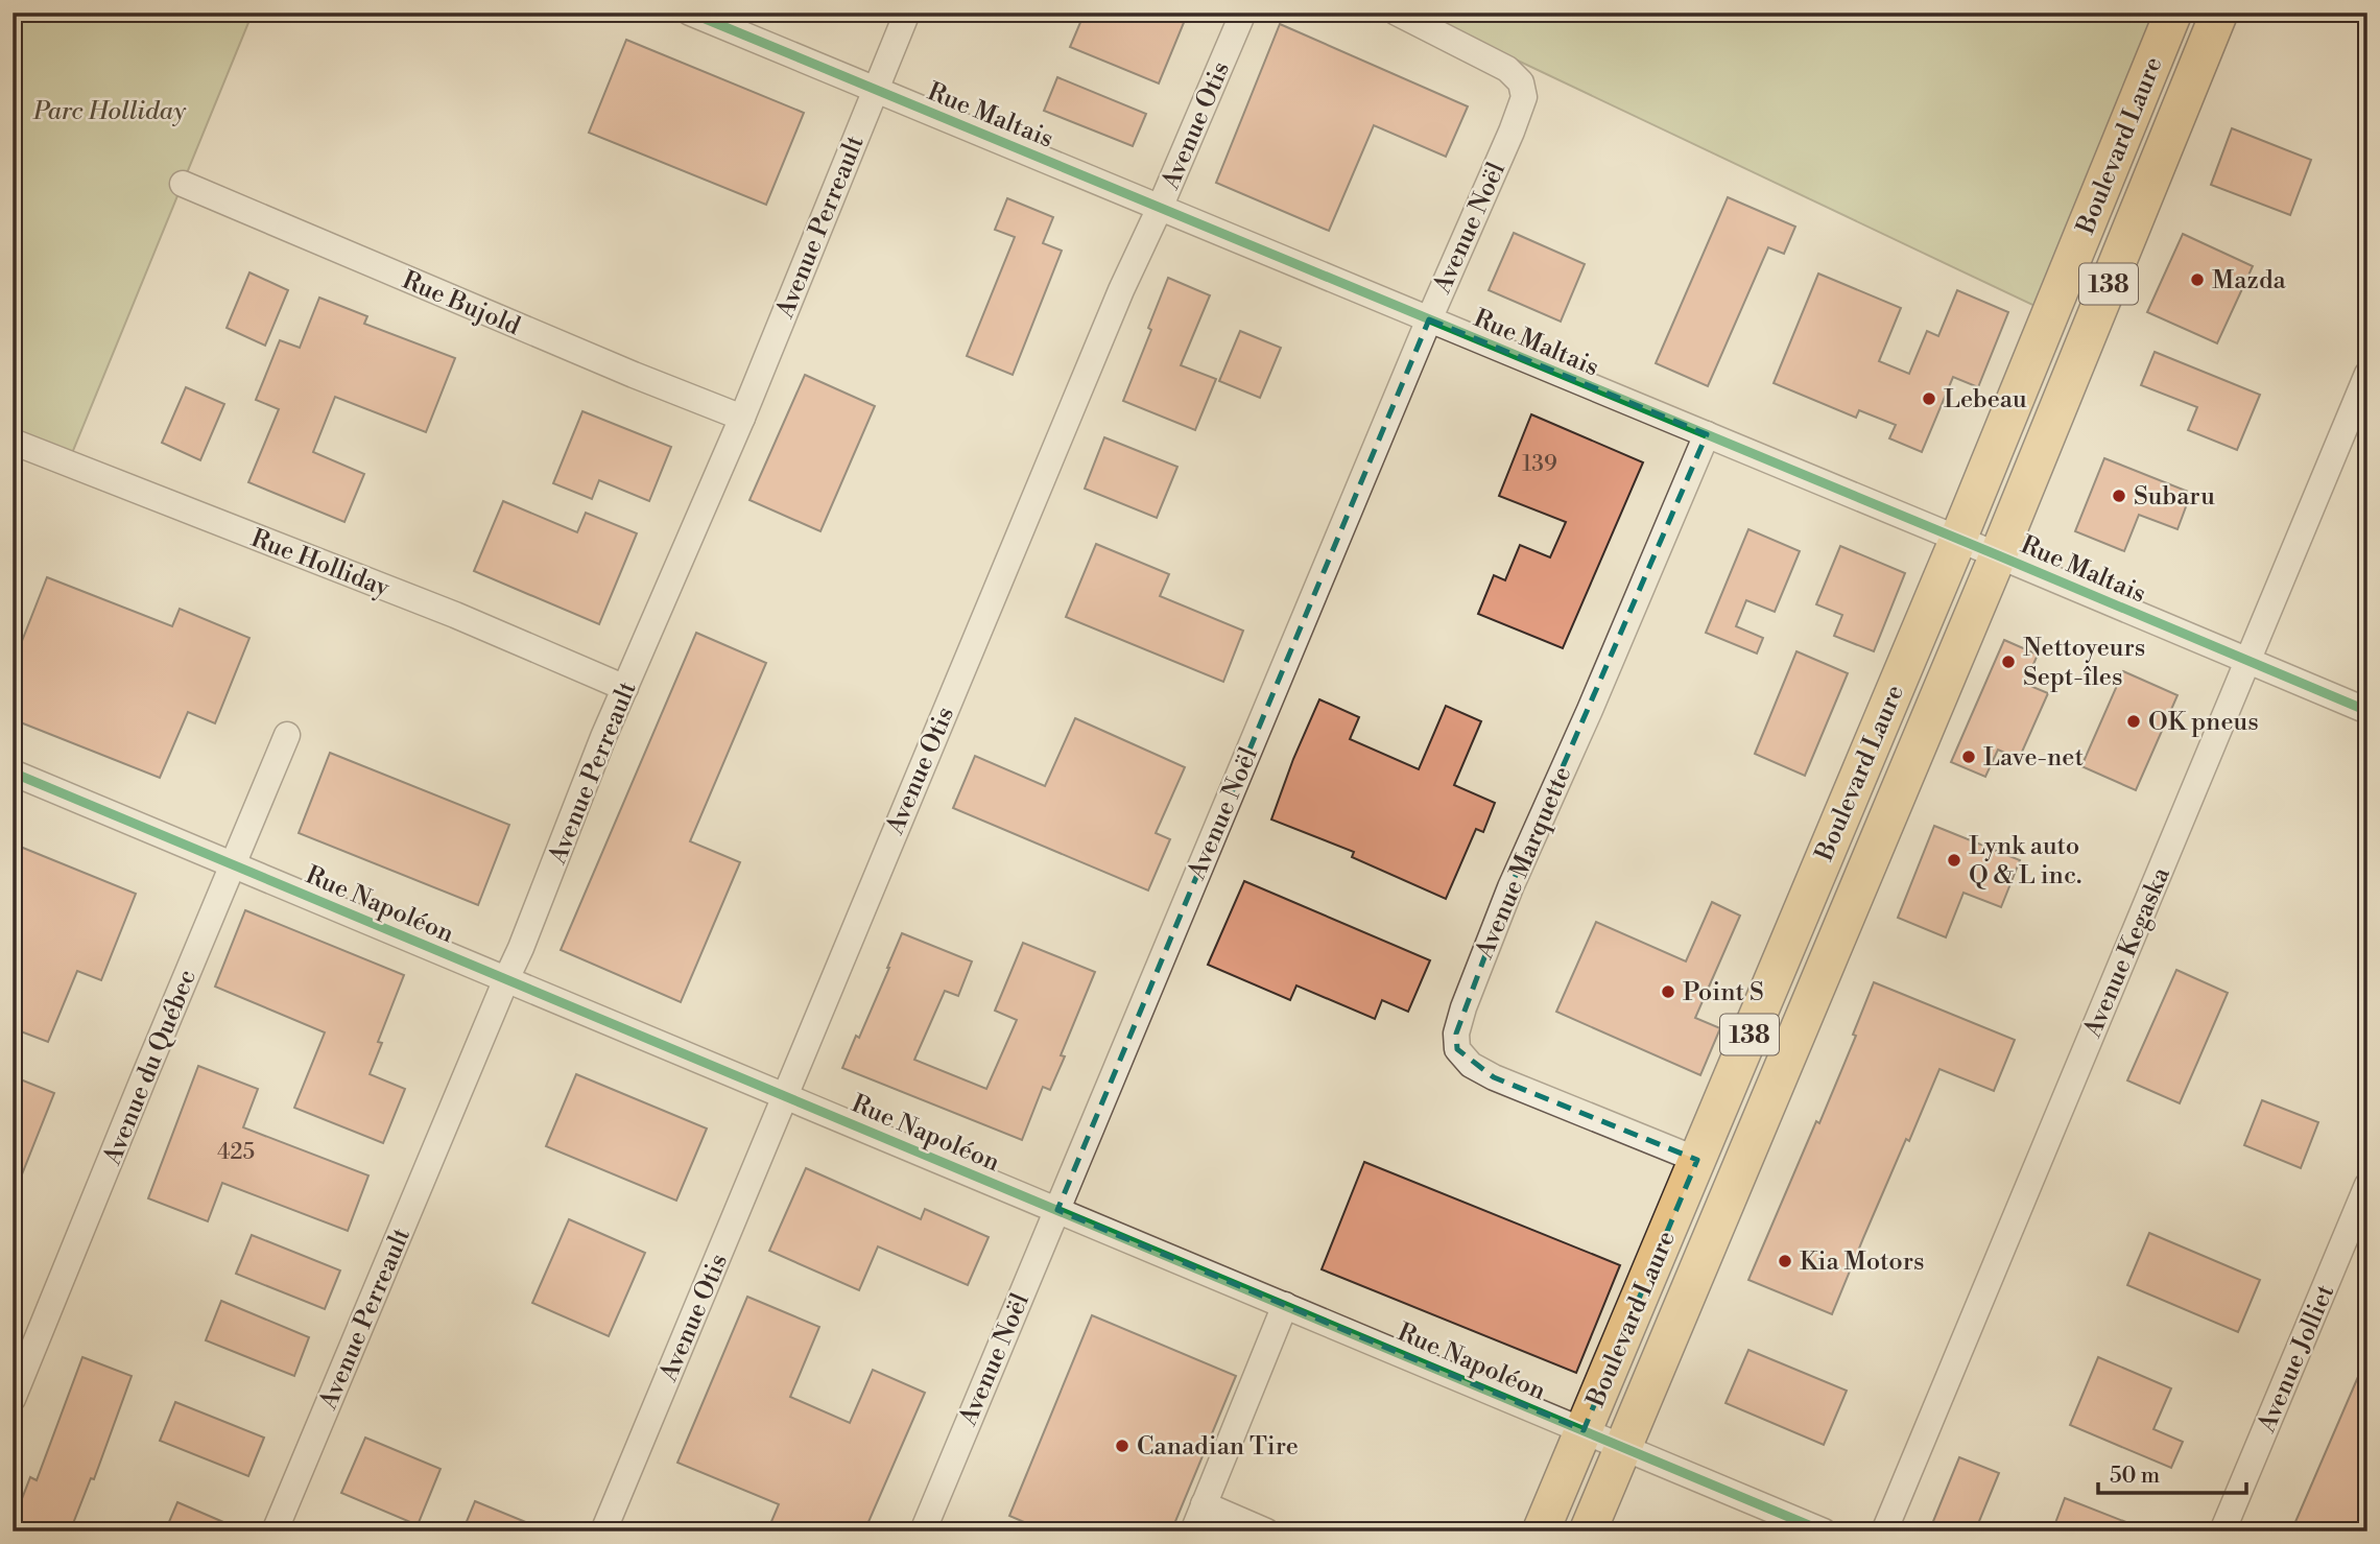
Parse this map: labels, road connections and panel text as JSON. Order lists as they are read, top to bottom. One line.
{"streets":{"highway":["Boulevard Laure","138"],"street":["Rue Maltais","Avenue Otis","Avenue Perreault","Avenue Noël","Rue Bujold","Rue Holliday","Avenue Marquette","Rue Napoléon","Avenue Kegaska","Avenue du Québec","Avenue Jolliet"]},"crossings":[["Rue Maltais","Avenue Otis"],["Rue Maltais","Boulevard Laure"],["Rue Maltais","Avenue Perreault"],["Rue Maltais","Avenue Noël"],["Rue Maltais","Avenue Marquette"],["Rue Maltais","Avenue Kegaska"],["Avenue Otis","Rue Napoléon"],["Boulevard Laure","Avenue Marquette"],["Boulevard Laure","Rue Napoléon"],["Avenue Perreault","Rue Bujold"],["Avenue Perreault","Rue Holliday"],["Avenue Perreault","Rue Napoléon"],["Avenue Noël","Rue Napoléon"],["Rue Napoléon","Avenue du Québec"]],"parks":["Parc Holliday"],"places":["Mazda","Lebeau","Subaru","Nettoyeurs Sept-îles","OK pneus","Lave-net","Lynk auto Q & L inc.","Point S","Kia Motors","Canadian Tire"],"house_numbers":["139","425"],"scale_bar":"50 m"}
